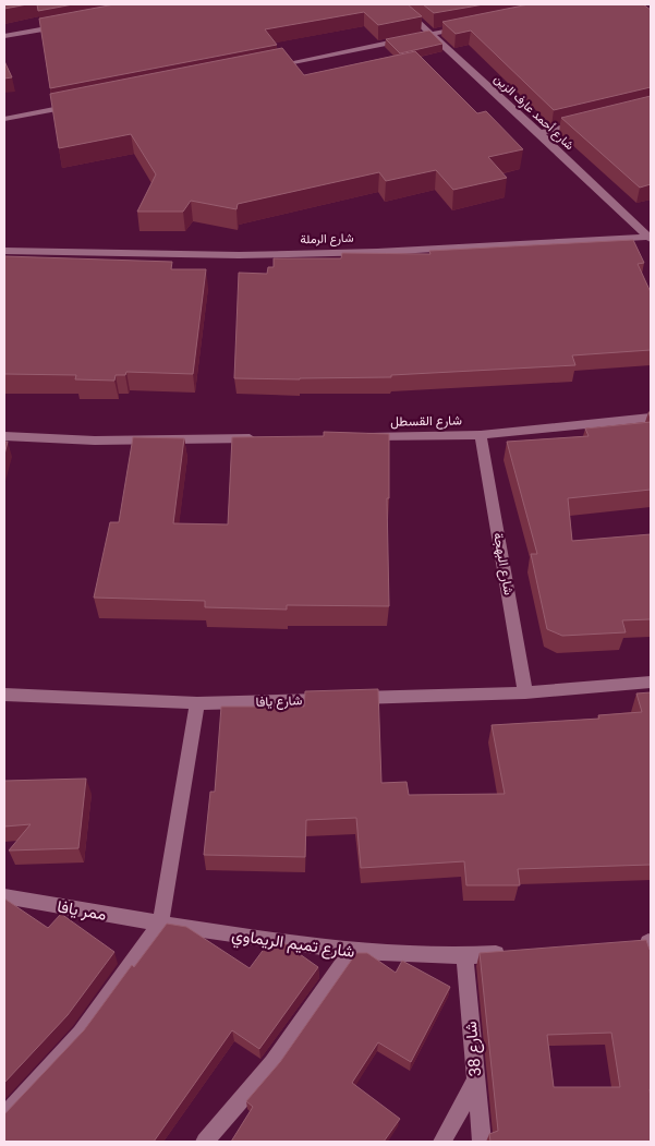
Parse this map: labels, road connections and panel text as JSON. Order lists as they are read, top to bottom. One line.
{"streets":{"street":["شارع أحمد عارف الزين","شارع الرملة","شارع القسطل","شارع البهجة","شارع يافا","ممر يافا","شارع تميم الريماوي","شارع 38"]},"crossings":[["شارع أحمد عارف الزين","شارع الرملة"],["شارع القسطل","شارع البهجة"],["شارع البهجة","شارع يافا"],["ممر يافا","شارع تميم الريماوي"],["شارع تميم الريماوي","شارع 38"]]}
